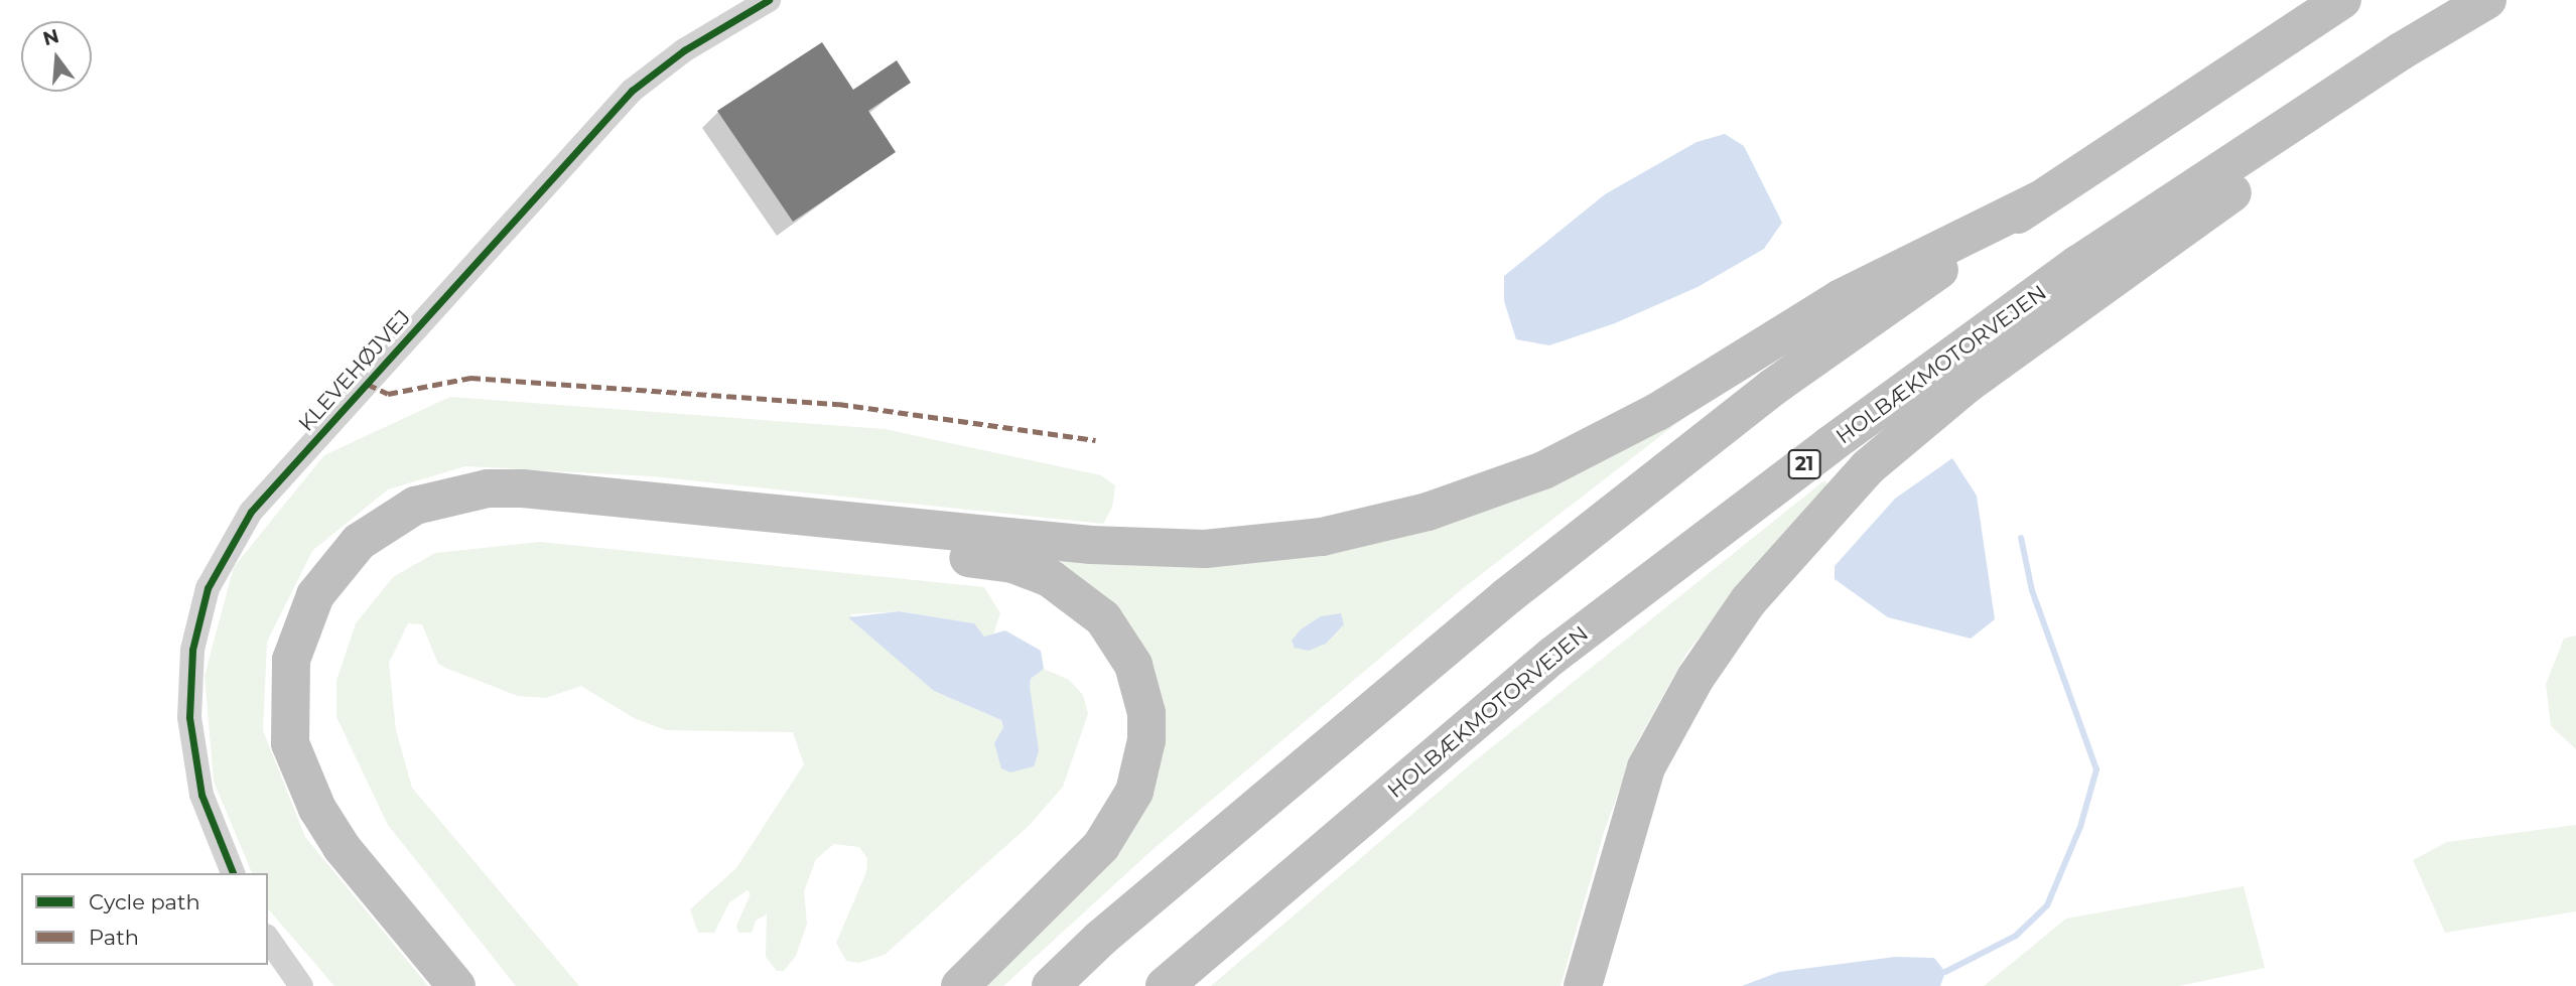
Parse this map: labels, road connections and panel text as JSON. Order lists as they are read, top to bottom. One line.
{"streets":{"highway":["HOLBÆKMOTORVEJEN","21"],"street":["KLEVEHØJVEJ"]},"legend":["Cycle path","Path"],"north":"top"}
